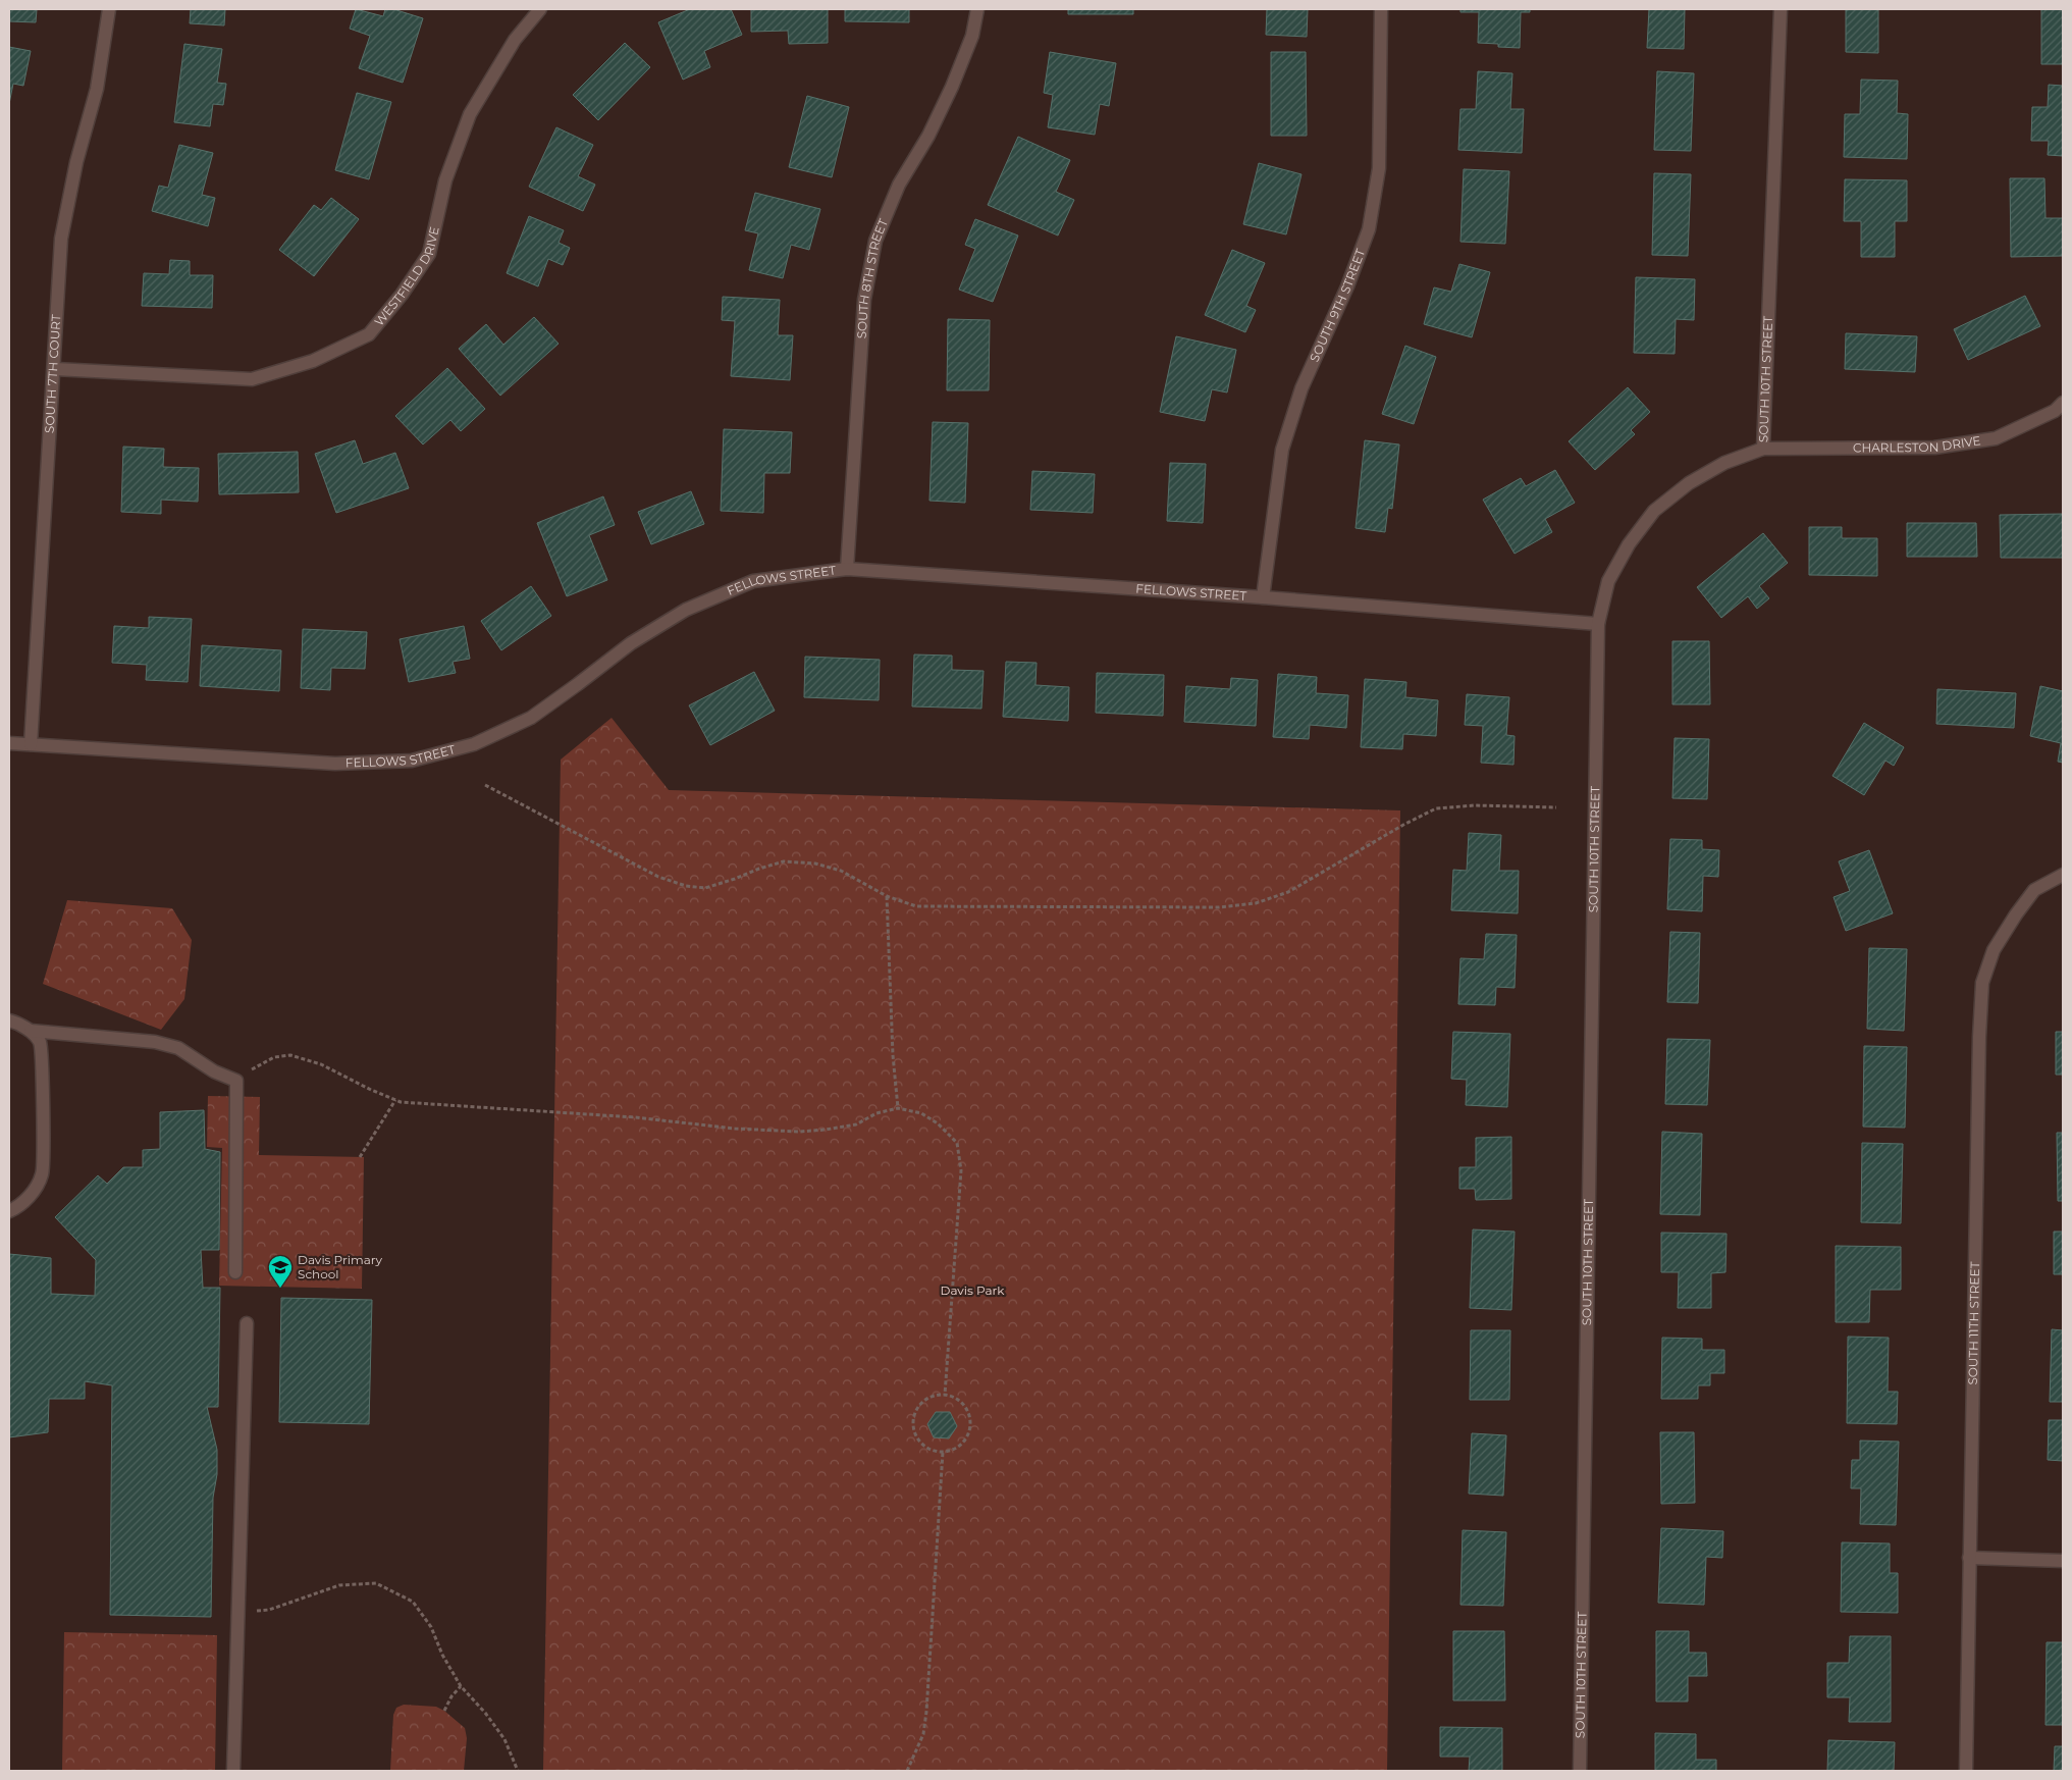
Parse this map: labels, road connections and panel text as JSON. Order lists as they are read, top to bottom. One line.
{"streets":{"street":["WESTFIELD DRIVE","SOUTH 8TH STREET","SOUTH 9TH STREET","SOUTH 7TH COURT","SOUTH 10TH STREET","CHARLESTON DRIVE","FELLOWS STREET","SOUTH 11TH STREET"]},"crossings":[["WESTFIELD DRIVE","SOUTH 7TH COURT"],["SOUTH 8TH STREET","FELLOWS STREET"],["SOUTH 9TH STREET","FELLOWS STREET"],["SOUTH 7TH COURT","FELLOWS STREET"],["SOUTH 10TH STREET","CHARLESTON DRIVE"],["SOUTH 10TH STREET","FELLOWS STREET"]],"parks":["Davis Park"],"places":{"school or university":["Davis Primary School"]}}
